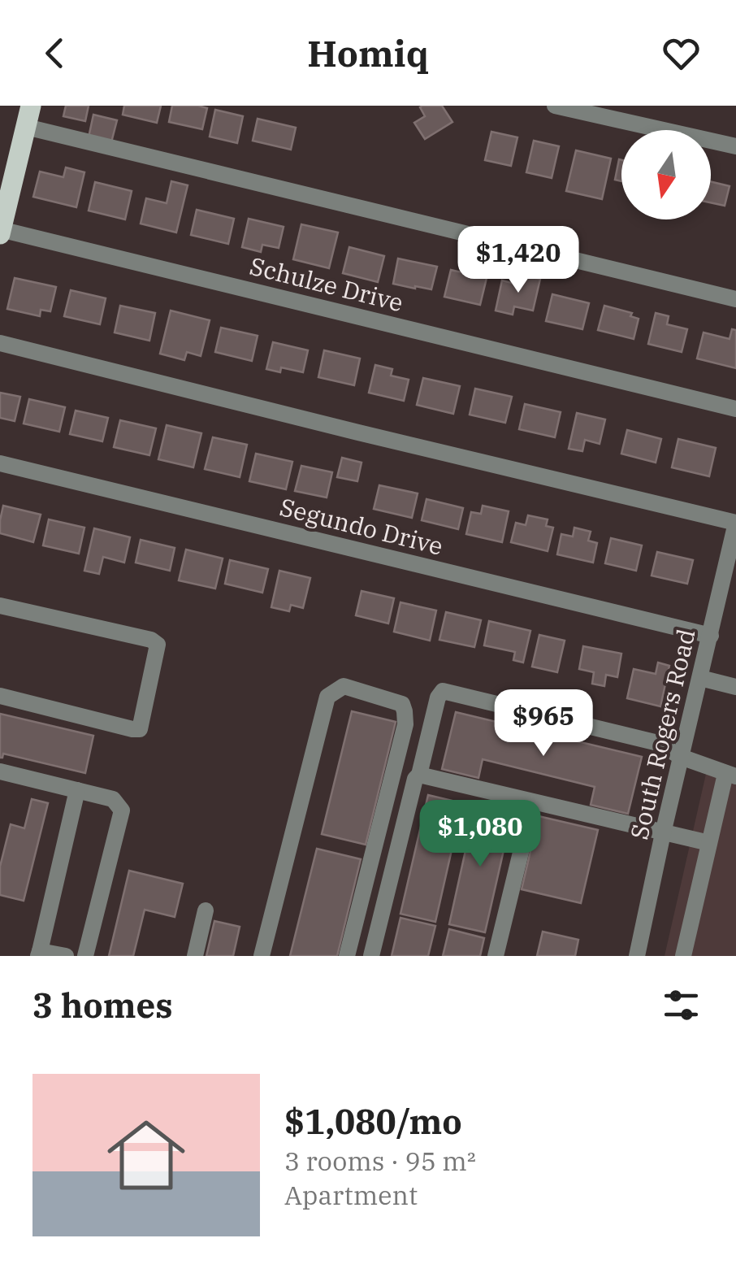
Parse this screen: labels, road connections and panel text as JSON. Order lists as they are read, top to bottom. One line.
{"streets":{"street":["Schulze Drive","Segundo Drive","South Rogers Road"]},"crossings":[["Segundo Drive","South Rogers Road"]],"north":"bottom","page":{"header":"Homiq","price":["$1,420","$965","$1,080"],"heading":"3 homes","list":[{"name":"$1,080/mo","note":"3 rooms · 95 m² · Apartment"}]}}
